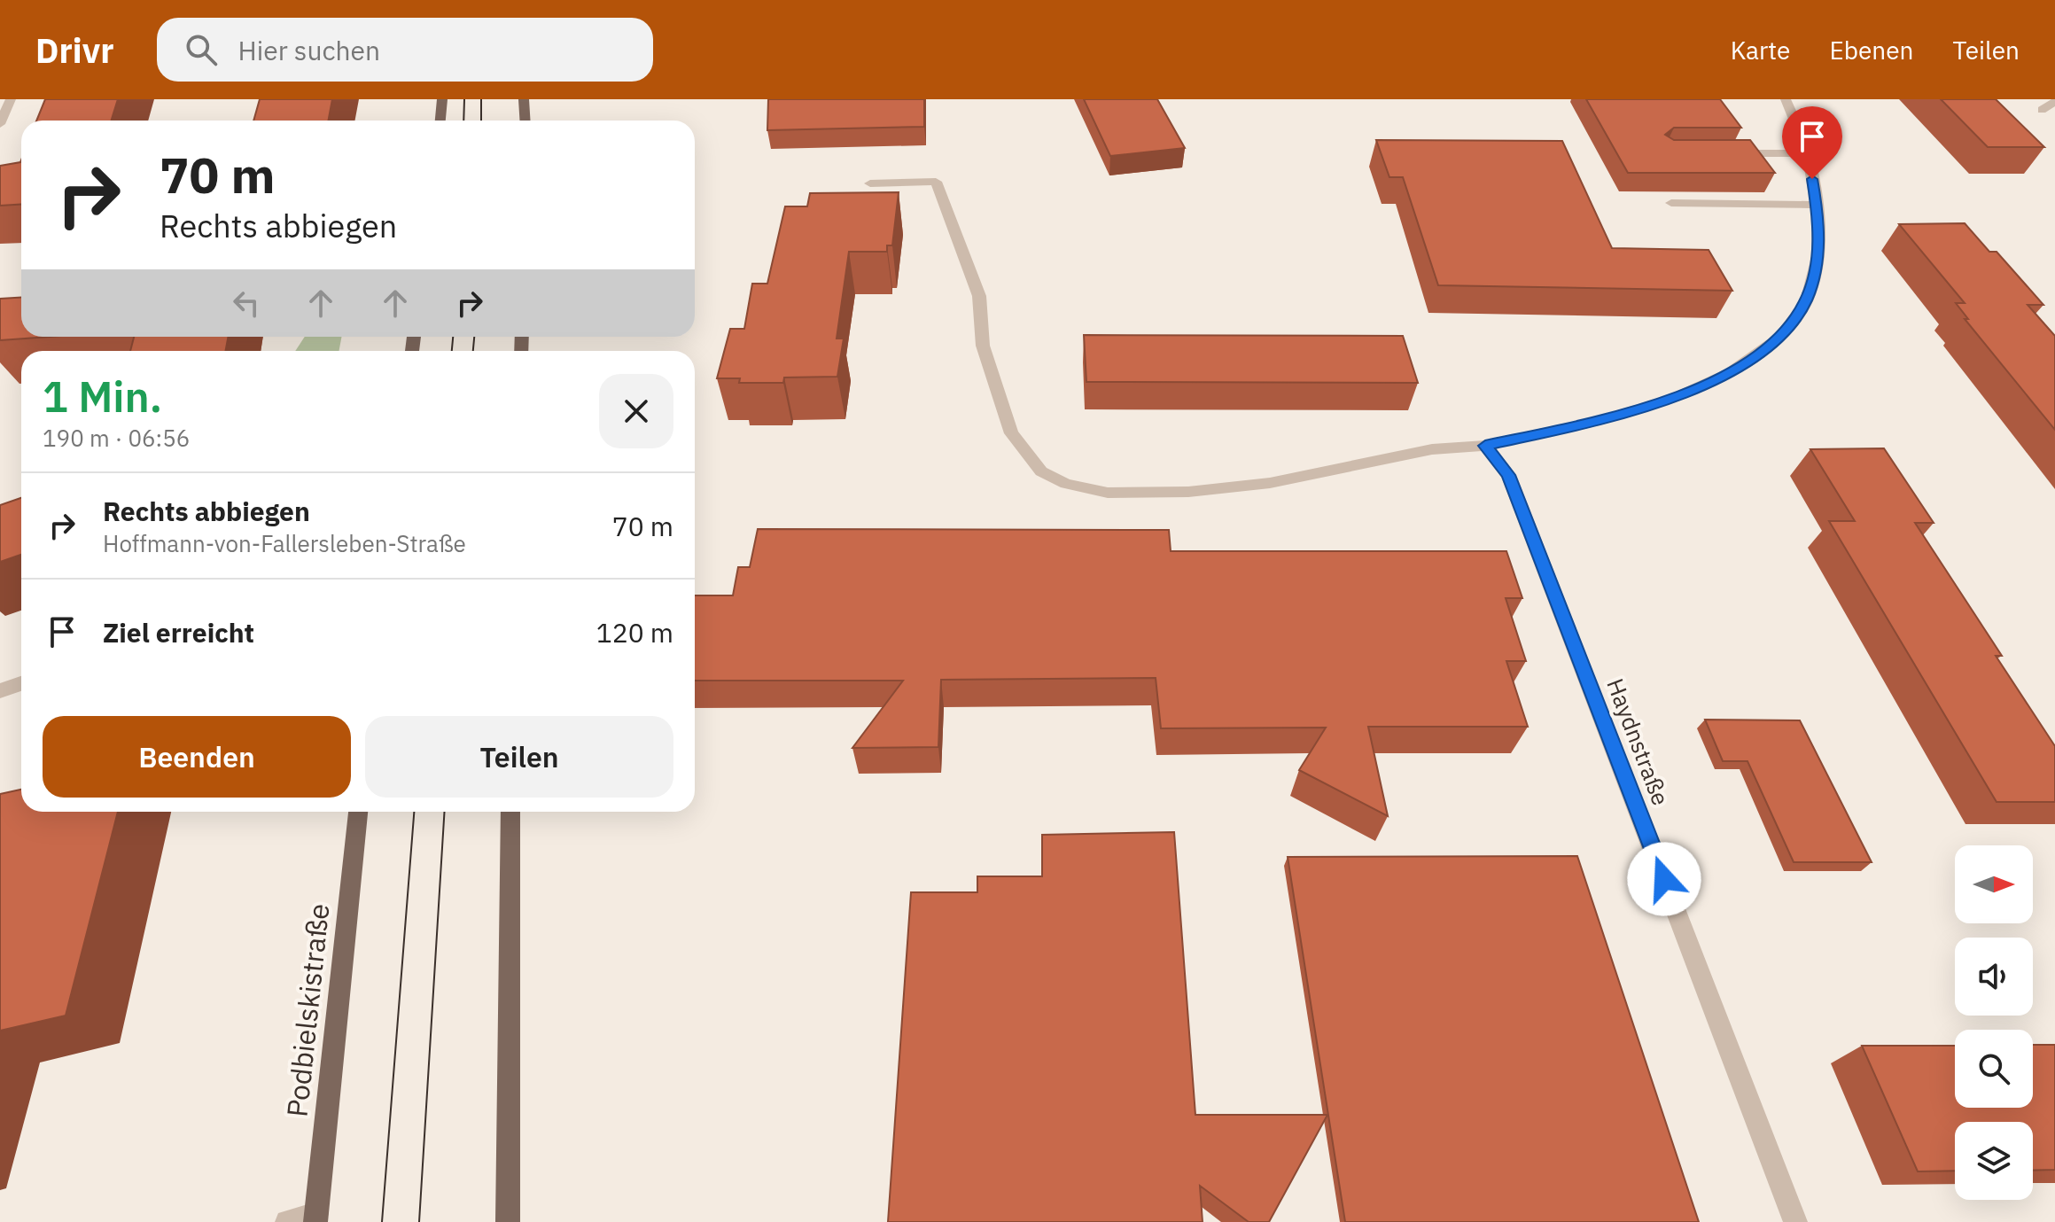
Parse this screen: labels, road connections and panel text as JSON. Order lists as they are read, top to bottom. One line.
{"streets":{"main road":["Podbielskistraße"],"street":["Haydnstraße"]},"north":"right","page":{"header":"Drivr","search":"Hier suchen","nav":["Karte","Ebenen","Teilen"],"turn":["70 m","Rechts abbiegen"],"heading":["1 Min.","190 m · 06:56"],"list":[{"name":"Rechts abbiegen","note":"Hoffmann-von-Fallersleben-Straße","value":"70 m"},{"name":"Ziel erreicht","value":"120 m"}],"buttons":["Beenden","Teilen"]}}
